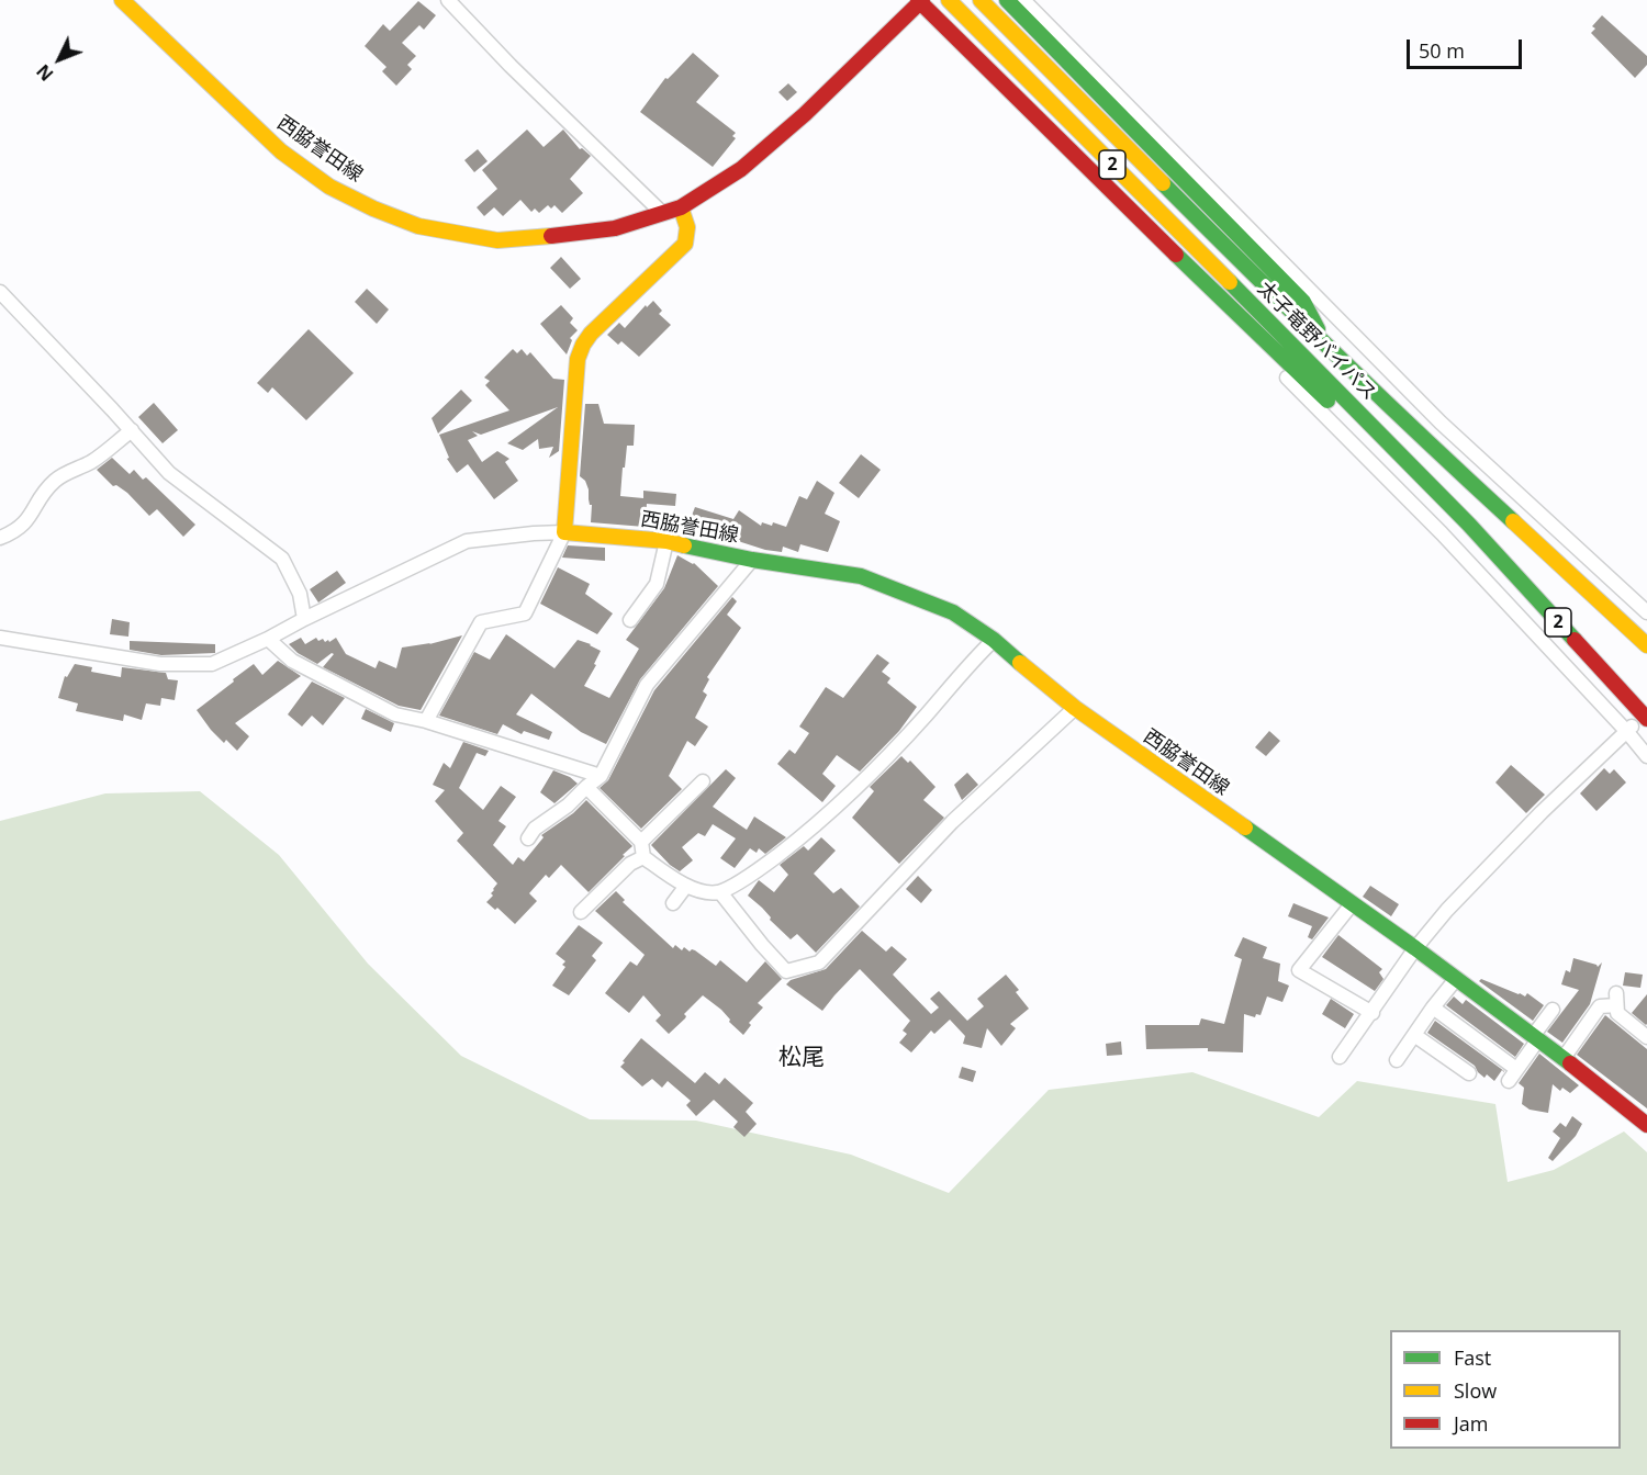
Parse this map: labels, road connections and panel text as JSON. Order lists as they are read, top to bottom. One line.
{"streets":{"main road":["西脇誉田線","2","太子竜野バイパス"]},"districts":["松尾"],"legend":["Fast","Slow","Jam"],"scale_bar":"50 m","north":"bottom left"}
